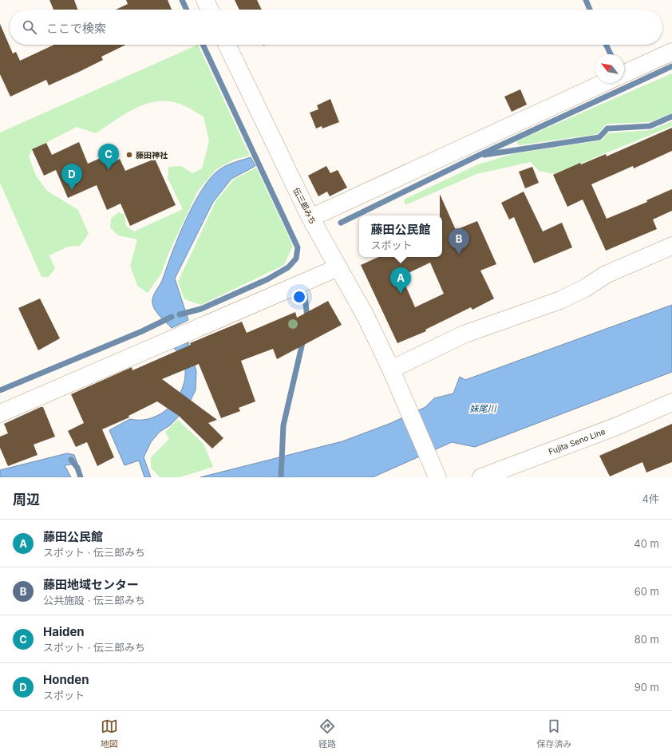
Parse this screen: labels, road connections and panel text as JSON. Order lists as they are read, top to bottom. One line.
{"streets":{"street":["伝三郎みち","Fujita Seno Line"]},"water":["妹尾川"],"places":["藤田神社"],"north":"top left","page":{"search":"ここで検索","pins":["C","D","B","A"],"popup":["藤田公民館","スポット"],"heading":["周辺","4件"],"list":[{"mark":"A","name":"藤田公民館","note":"スポット · 伝三郎みち","value":"40 m"},{"mark":"B","name":"藤田地域センター","note":"公共施設 · 伝三郎みち","value":"60 m"},{"mark":"C","name":"Haiden","note":"スポット · 伝三郎みち","value":"80 m"},{"mark":"D","name":"Honden","note":"スポット","value":"90 m"}],"nav":["地図","経路","保存済み"]}}
